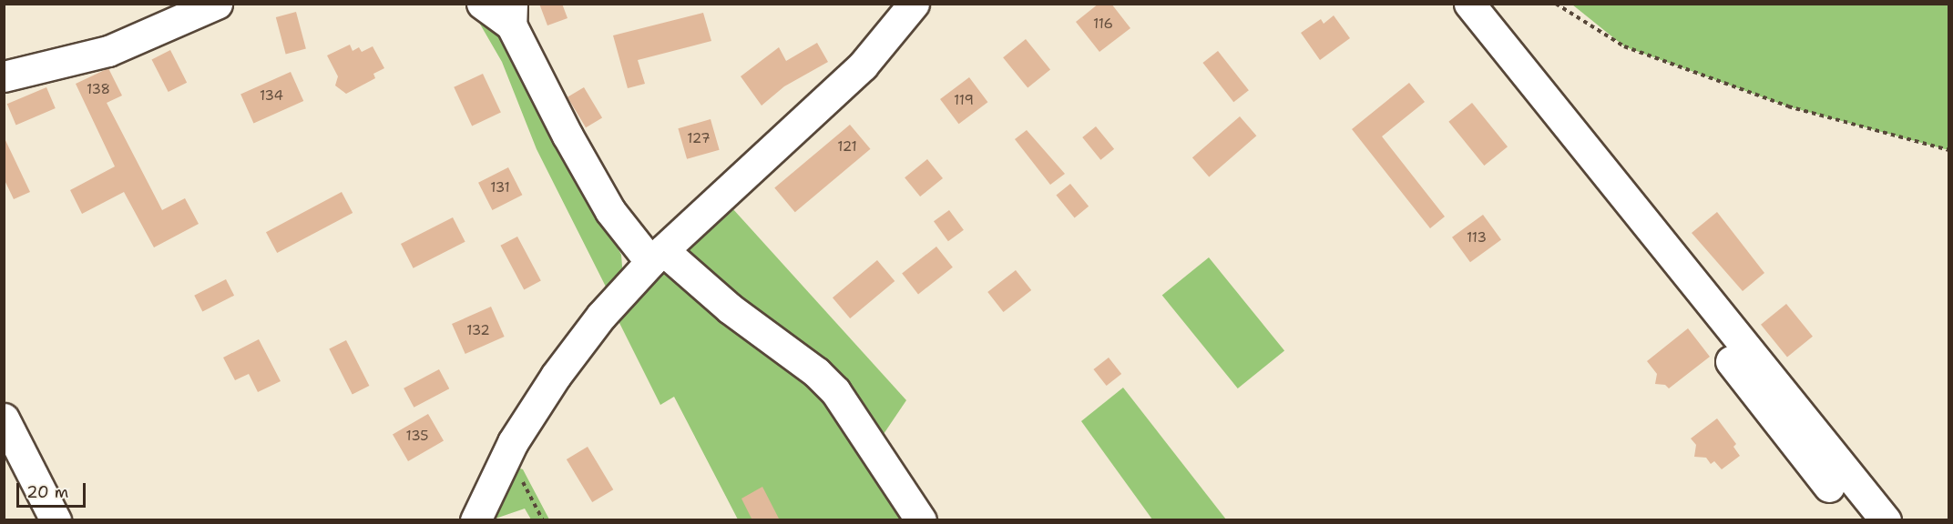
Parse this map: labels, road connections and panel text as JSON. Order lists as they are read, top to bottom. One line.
{"house_numbers":["116","138","134","119","127","121","131","113","132","135"],"scale_bar":"20 m"}
